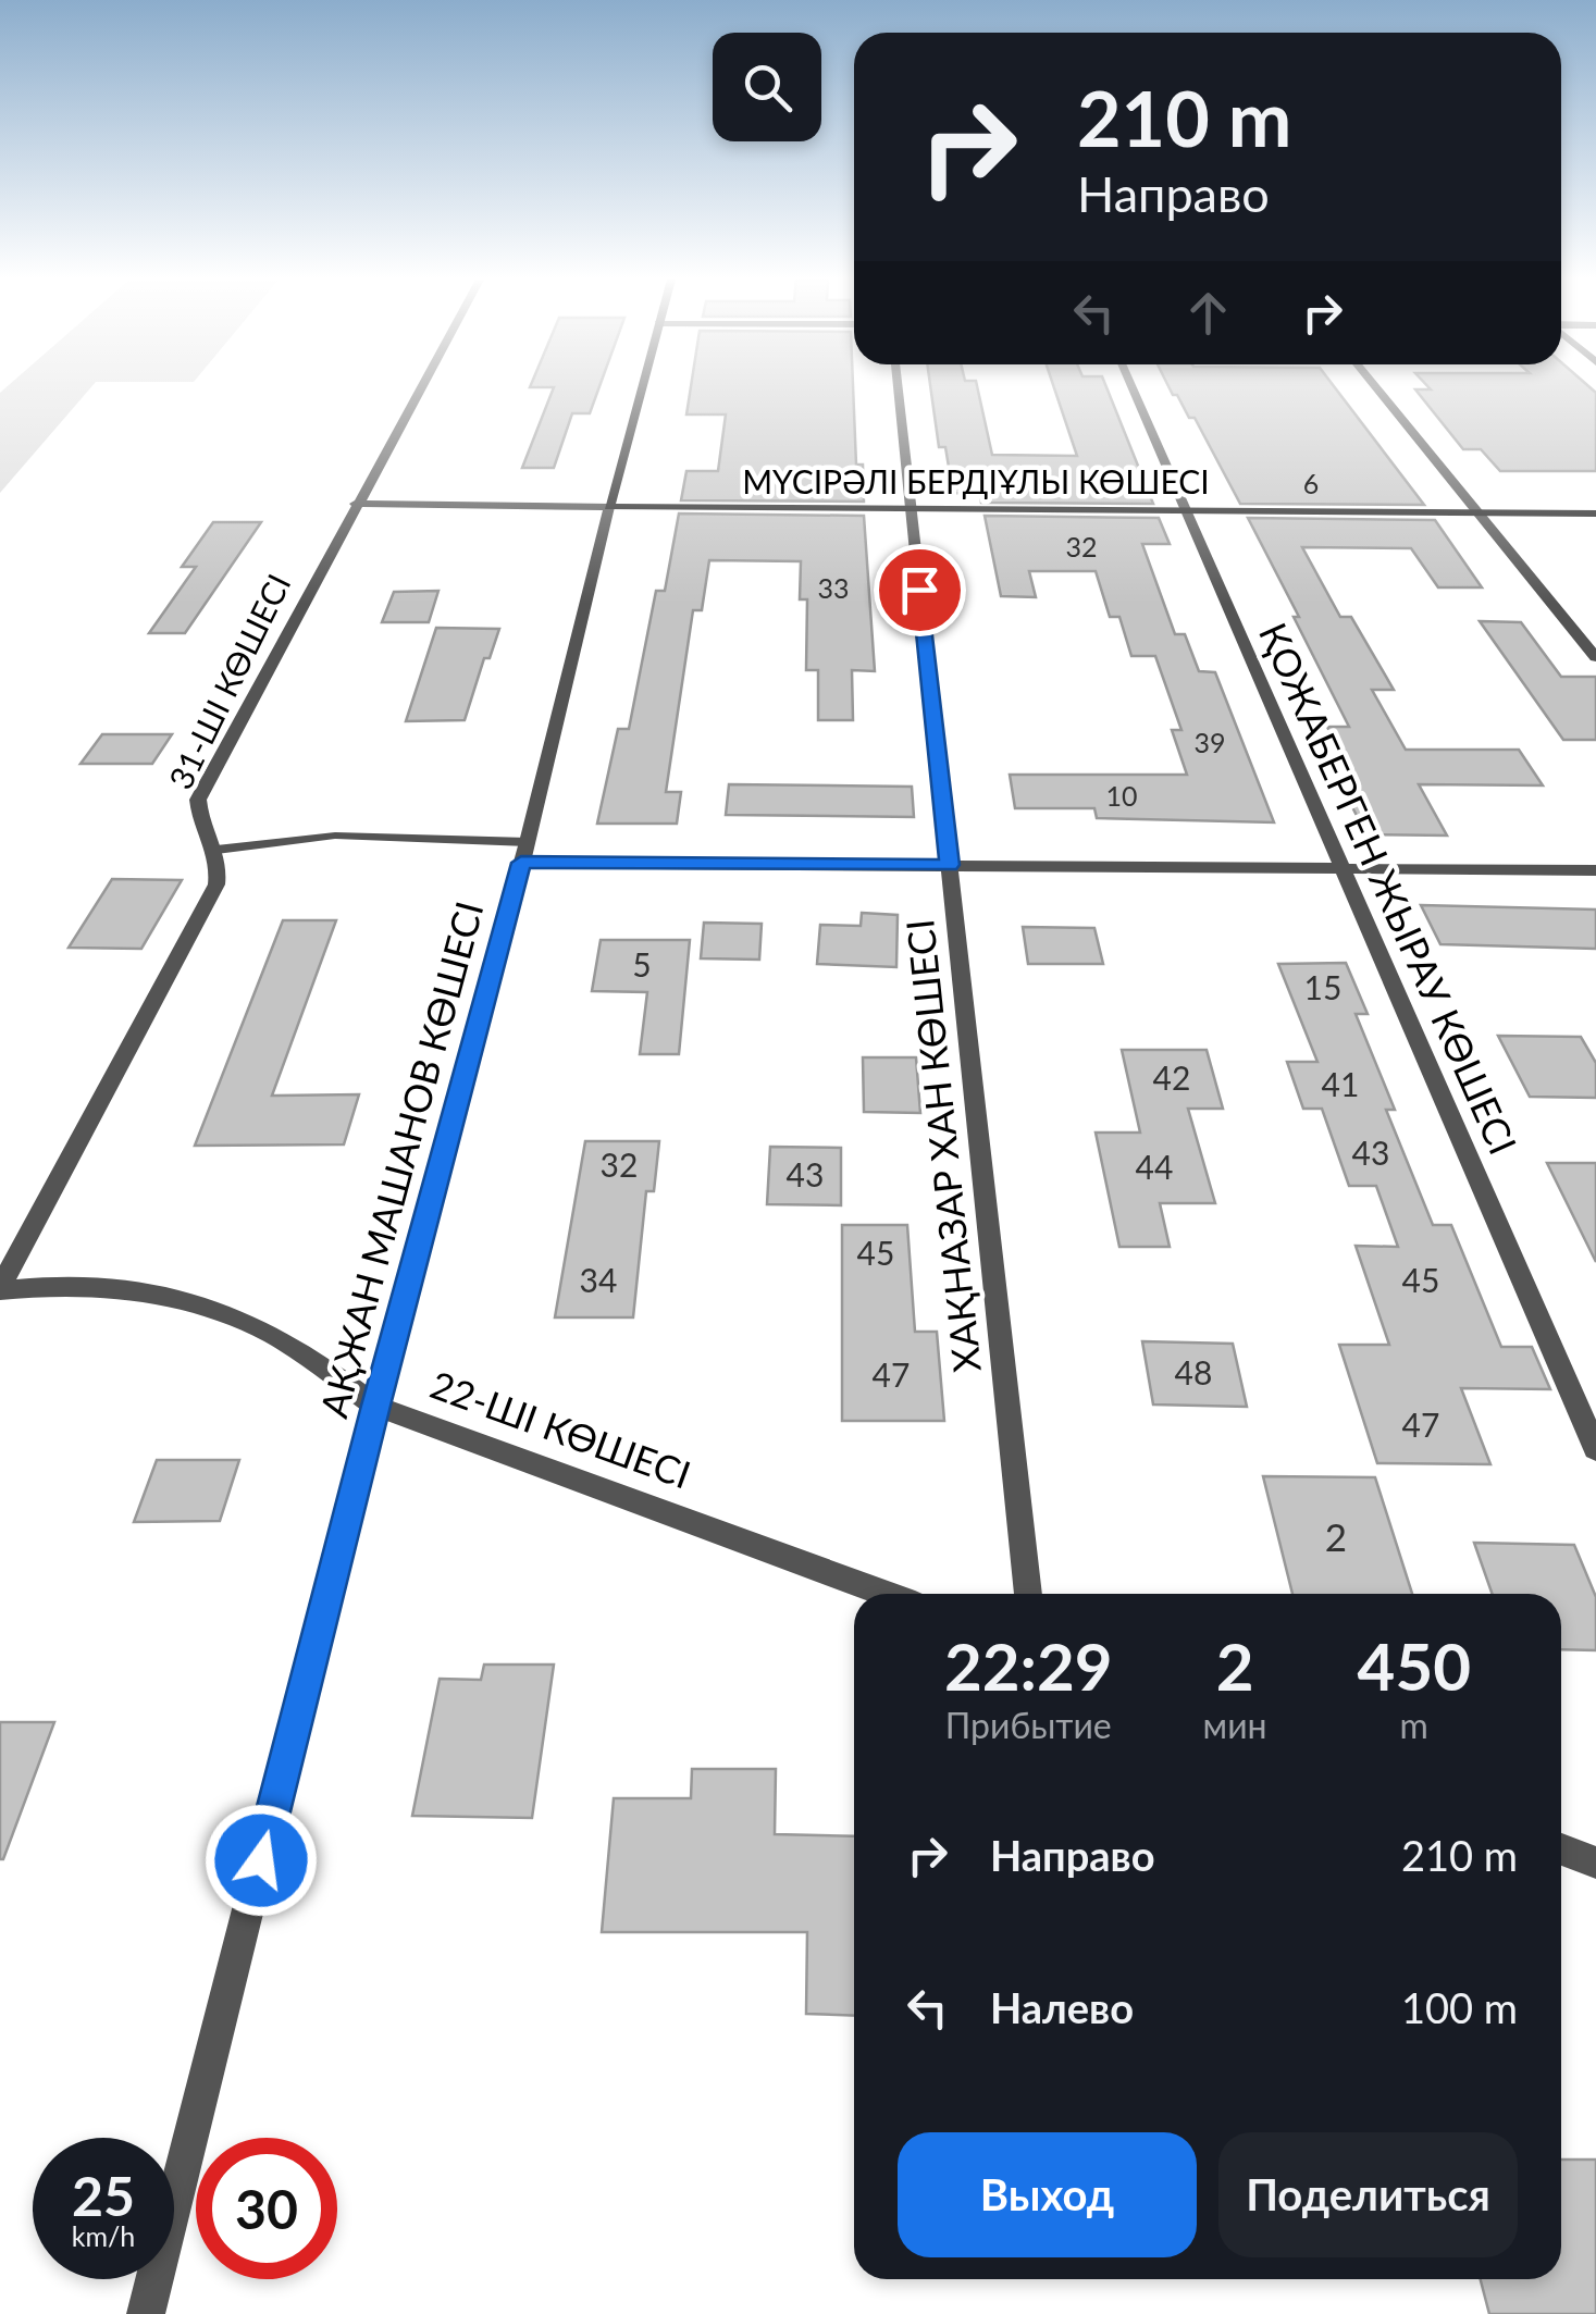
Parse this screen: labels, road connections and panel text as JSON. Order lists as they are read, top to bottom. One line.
{"streets":{"street":["МҮСІРӘЛІ БЕРДІҰЛЫ КӨШЕСІ","31-ШІ КӨШЕСІ","ҚОЖАБЕРГЕН ЖЫРАУ КӨШЕСІ","ХАҚНАЗАР ХАН КӨШЕСІ","АҚЖАН МАШАНОВ КӨШЕСІ","22-ШІ КӨШЕСІ"]},"crossings":[["МҮСІРӘЛІ БЕРДІҰЛЫ КӨШЕСІ","31-ШІ КӨШЕСІ"],["МҮСІРӘЛІ БЕРДІҰЛЫ КӨШЕСІ","ҚОЖАБЕРГЕН ЖЫРАУ КӨШЕСІ"],["МҮСІРӘЛІ БЕРДІҰЛЫ КӨШЕСІ","ХАҚНАЗАР ХАН КӨШЕСІ"],["МҮСІРӘЛІ БЕРДІҰЛЫ КӨШЕСІ","АҚЖАН МАШАНОВ КӨШЕСІ"],["31-ШІ КӨШЕСІ","22-ШІ КӨШЕСІ"],["АҚЖАН МАШАНОВ КӨШЕСІ","22-ШІ КӨШЕСІ"]],"house_numbers":["6","32","33","39","10","5","15","42","41","43","32","44","43","45","34","45","48","47","47","2"],"page":{"turn":["210 m","Направо"],"eta":["22:29","Прибытие","2","мин","450","m"],"list":[{"name":"Направо","value":"210 m"},{"name":"Налево","value":"100 m"}],"buttons":["Выход","Поделиться"],"speed":"25 km/h","limit":"30"}}
